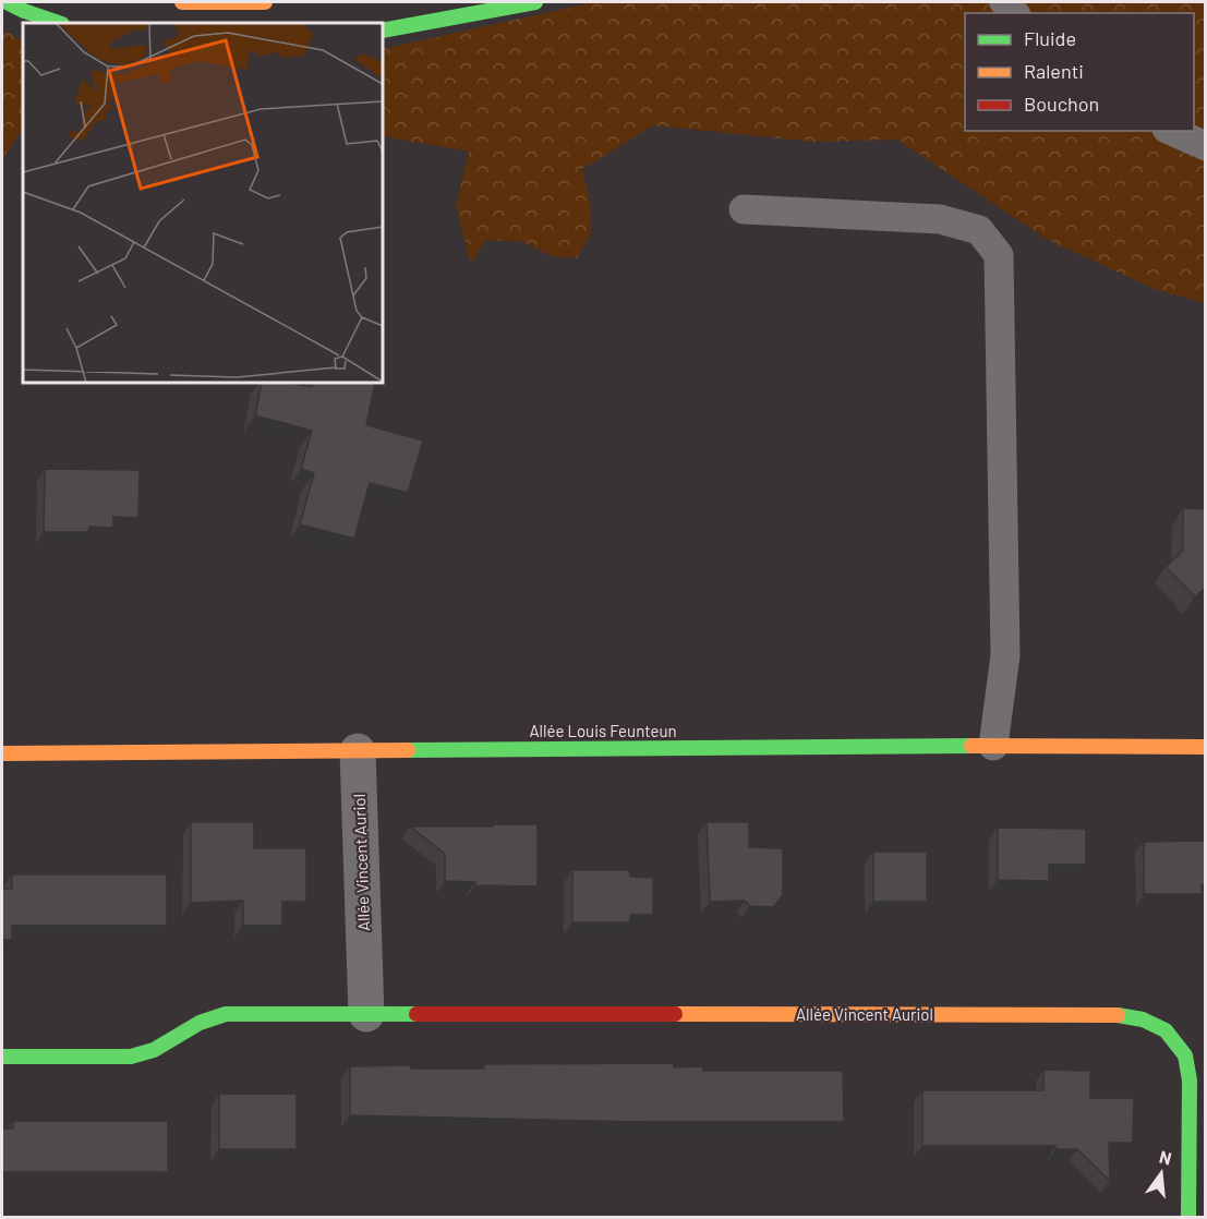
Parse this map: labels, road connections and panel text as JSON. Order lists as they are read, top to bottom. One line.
{"streets":{"street":["Allée Louis Feunteun","Allée Vincent Auriol"]},"crossings":[["Allée Louis Feunteun","Allée Vincent Auriol"]],"legend":["Fluide","Ralenti","Bouchon"],"north":"top"}
